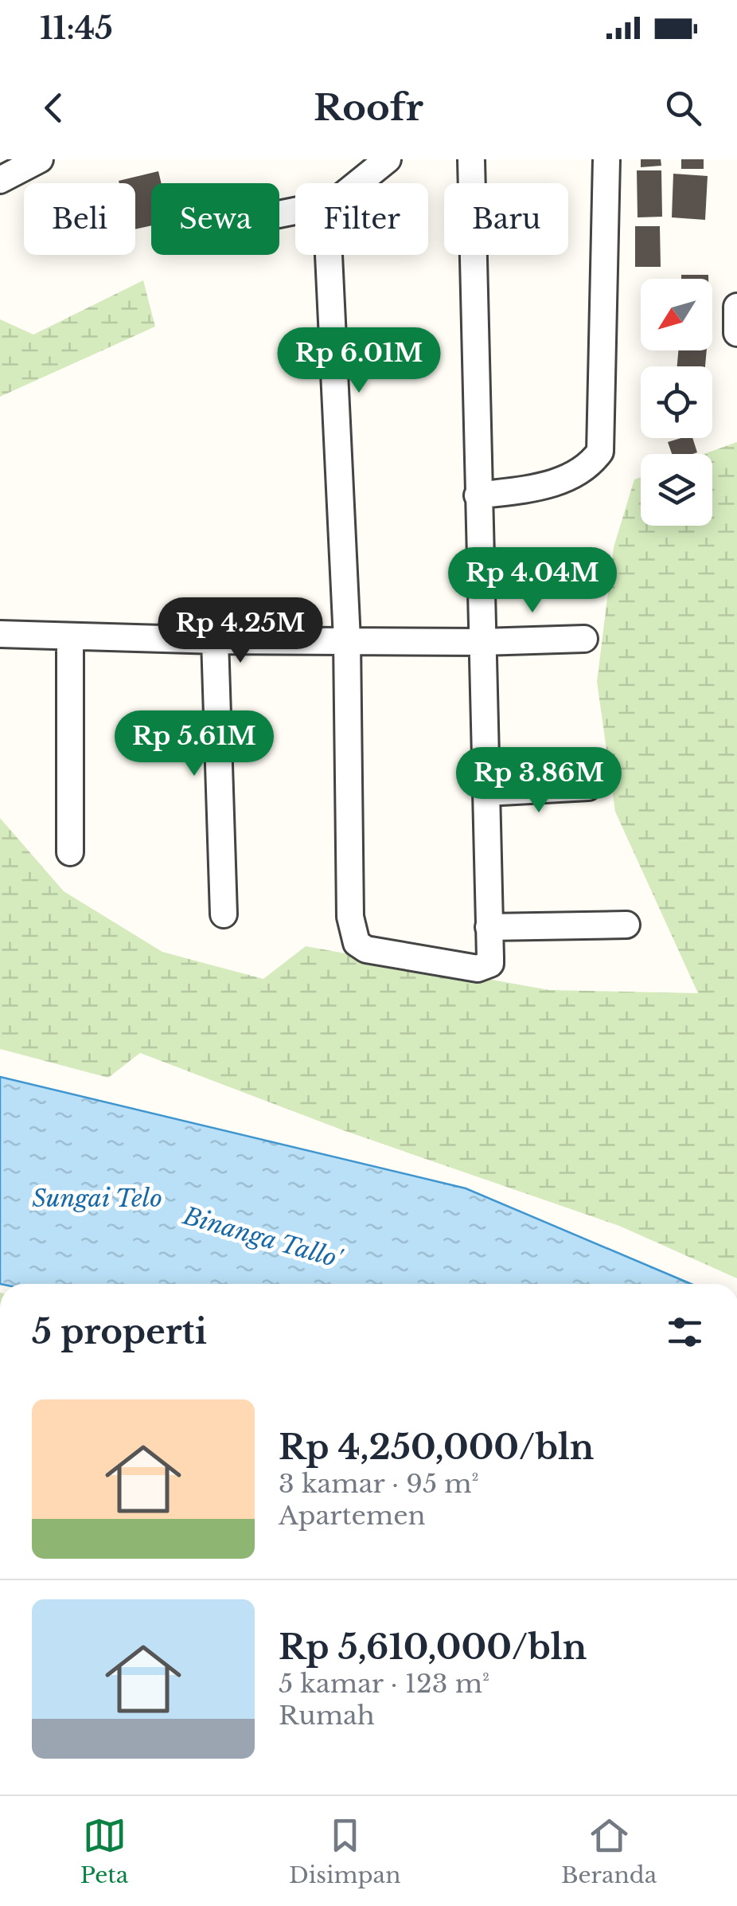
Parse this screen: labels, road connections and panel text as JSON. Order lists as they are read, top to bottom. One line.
{"water":["Sungai Telo","Binanga Tallo'"],"north":"bottom left","page":{"status":"11:45","header":"Roofr","chip":["Beli","Sewa","Filter","Baru"],"price":["Rp 6.01M","Rp 4.04M","Rp 4.25M","Rp 5.61M","Rp 3.86M"],"heading":"5 properti","list":[{"name":"Rp 4,250,000/bln","note":"3 kamar · 95 m² · Apartemen"},{"name":"Rp 5,610,000/bln","note":"5 kamar · 123 m² · Rumah"}],"tabs":["Peta","Disimpan","Beranda"]}}
